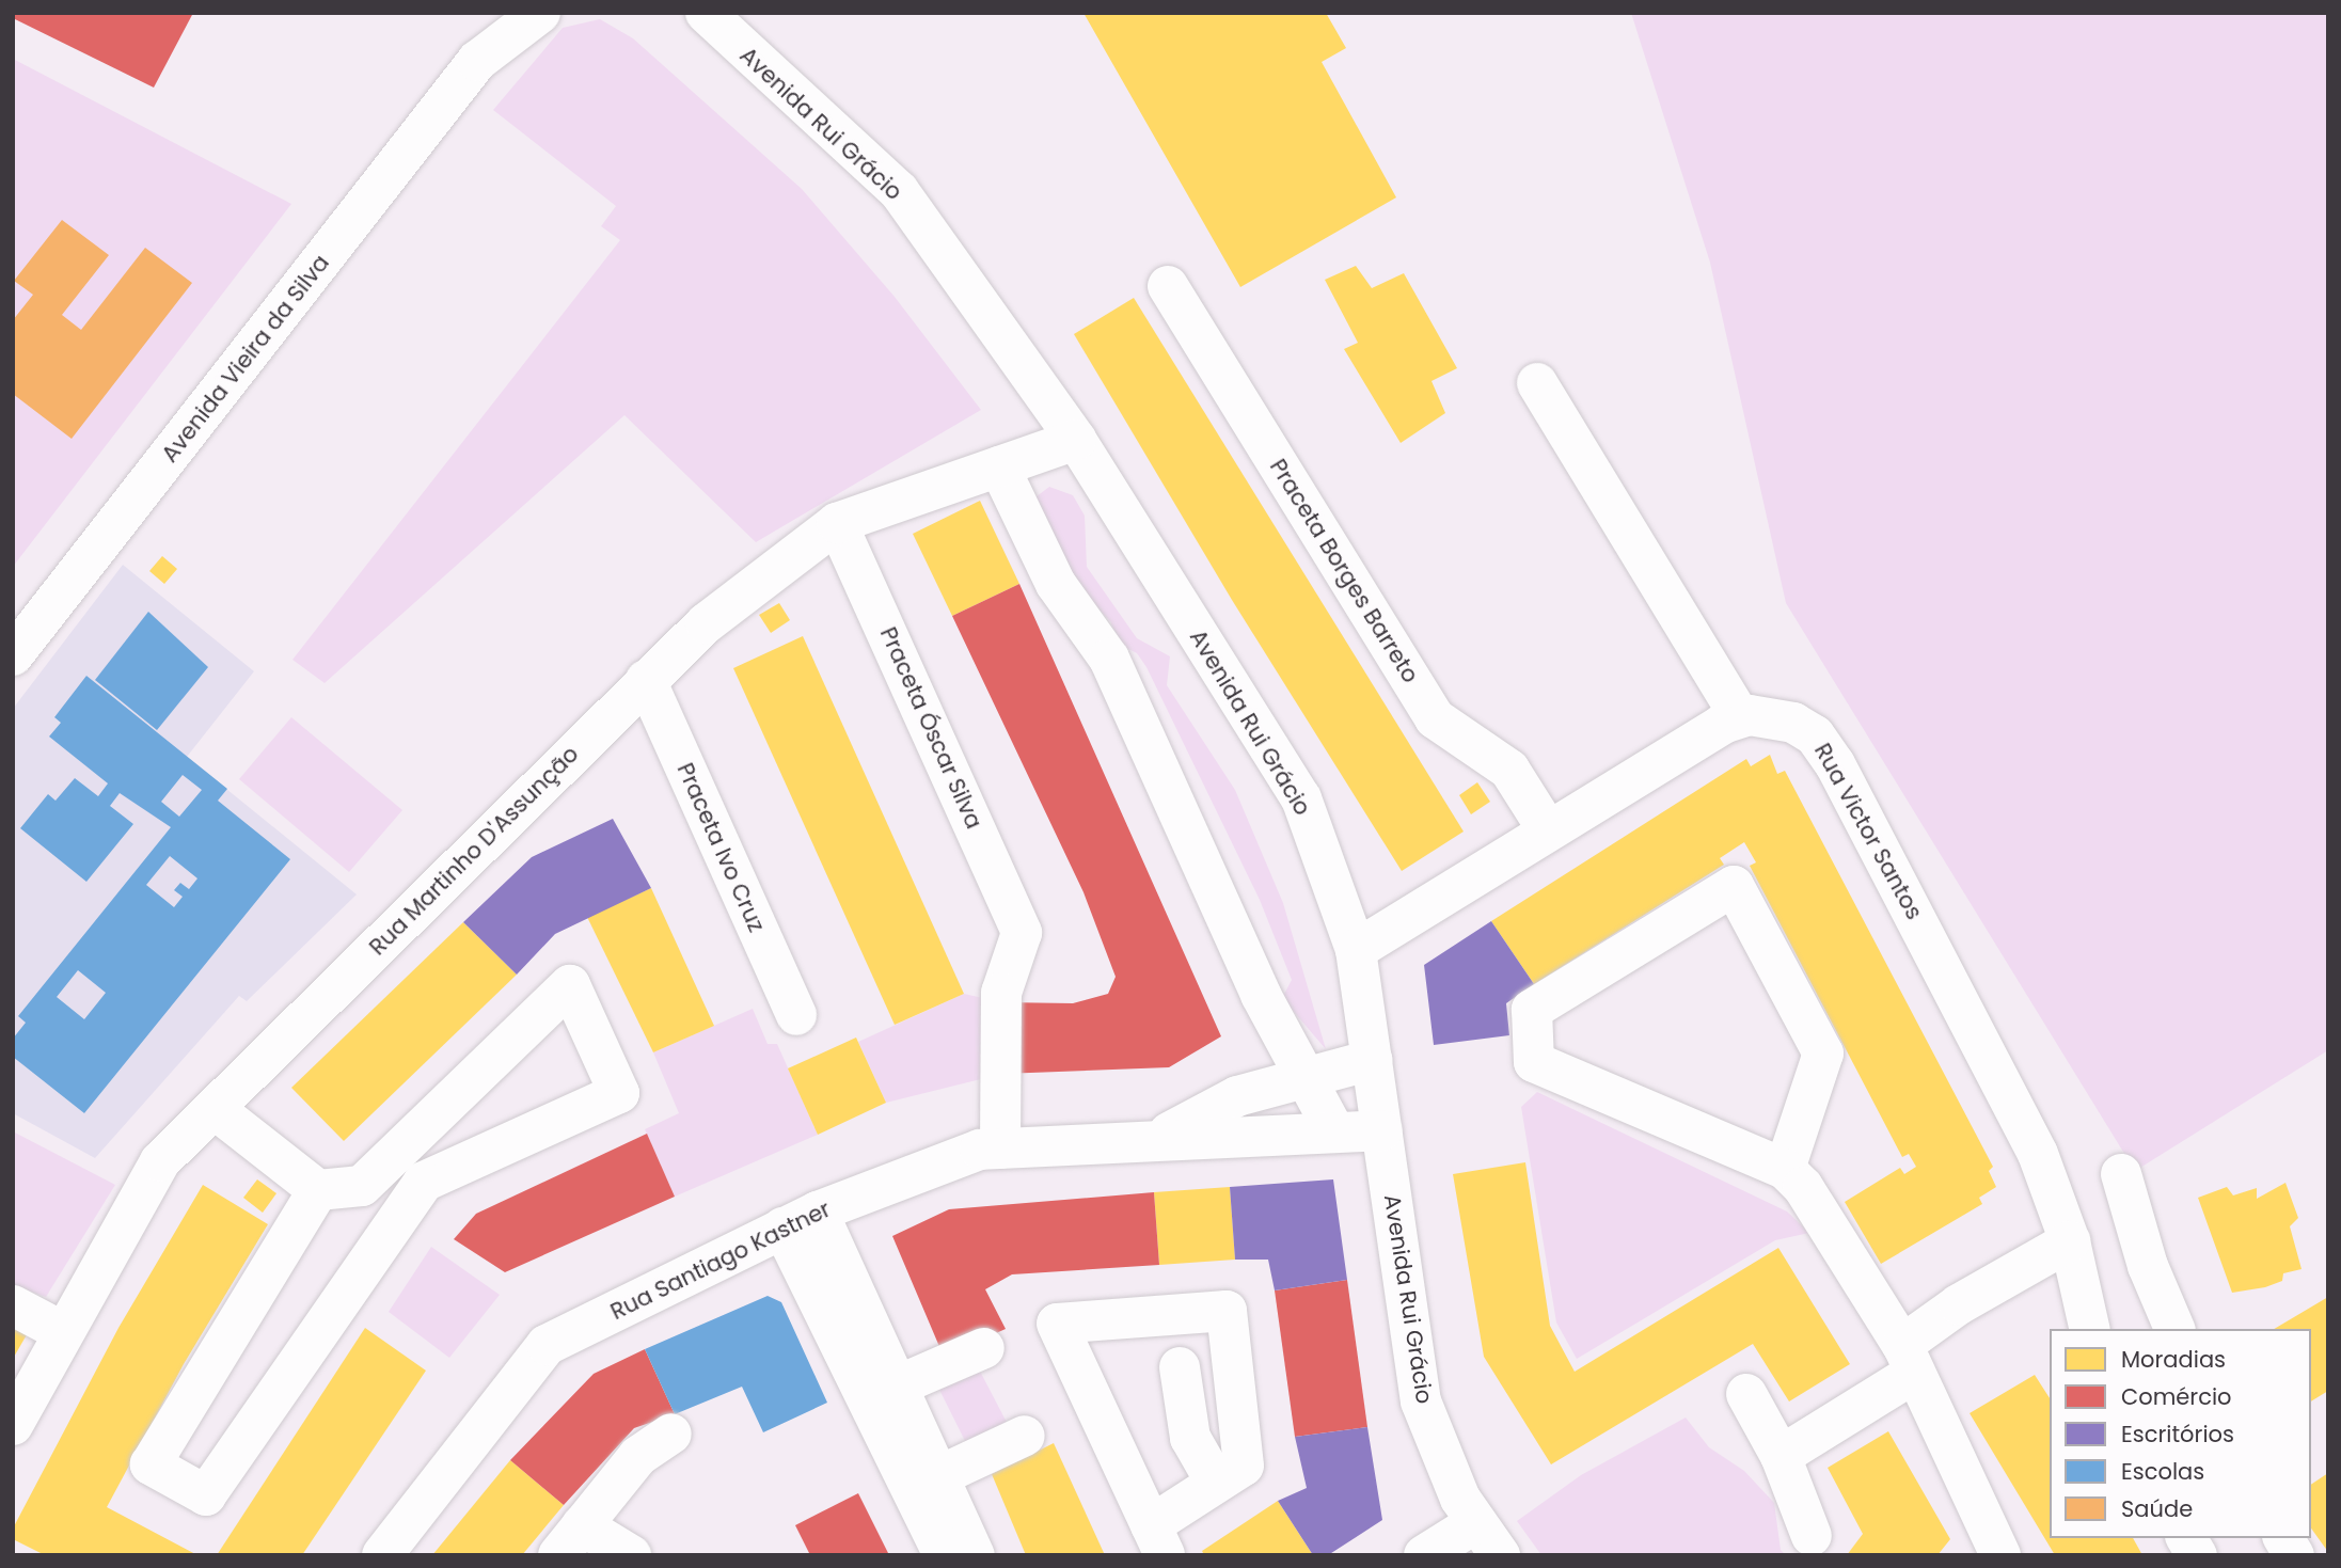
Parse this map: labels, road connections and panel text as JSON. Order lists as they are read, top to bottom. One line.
{"streets":{"street":["Avenida Rui Grácio","Avenida Vieira da Silva","Praceta Borges Barreto","Praceta Óscar Silva","Rua Victor Santos","Praceta Ivo Cruz","Rua Martinho D'Assunção","Rua Santiago Kastner"]},"crossings":[["Avenida Rui Grácio","Rua Victor Santos"],["Avenida Rui Grácio","Rua Martinho D'Assunção"],["Avenida Rui Grácio","Rua Santiago Kastner"],["Praceta Borges Barreto","Rua Victor Santos"],["Praceta Óscar Silva","Rua Martinho D'Assunção"],["Praceta Óscar Silva","Rua Santiago Kastner"],["Praceta Ivo Cruz","Rua Martinho D'Assunção"]],"legend":["Moradias","Comércio","Escritórios","Escolas","Saúde"]}
